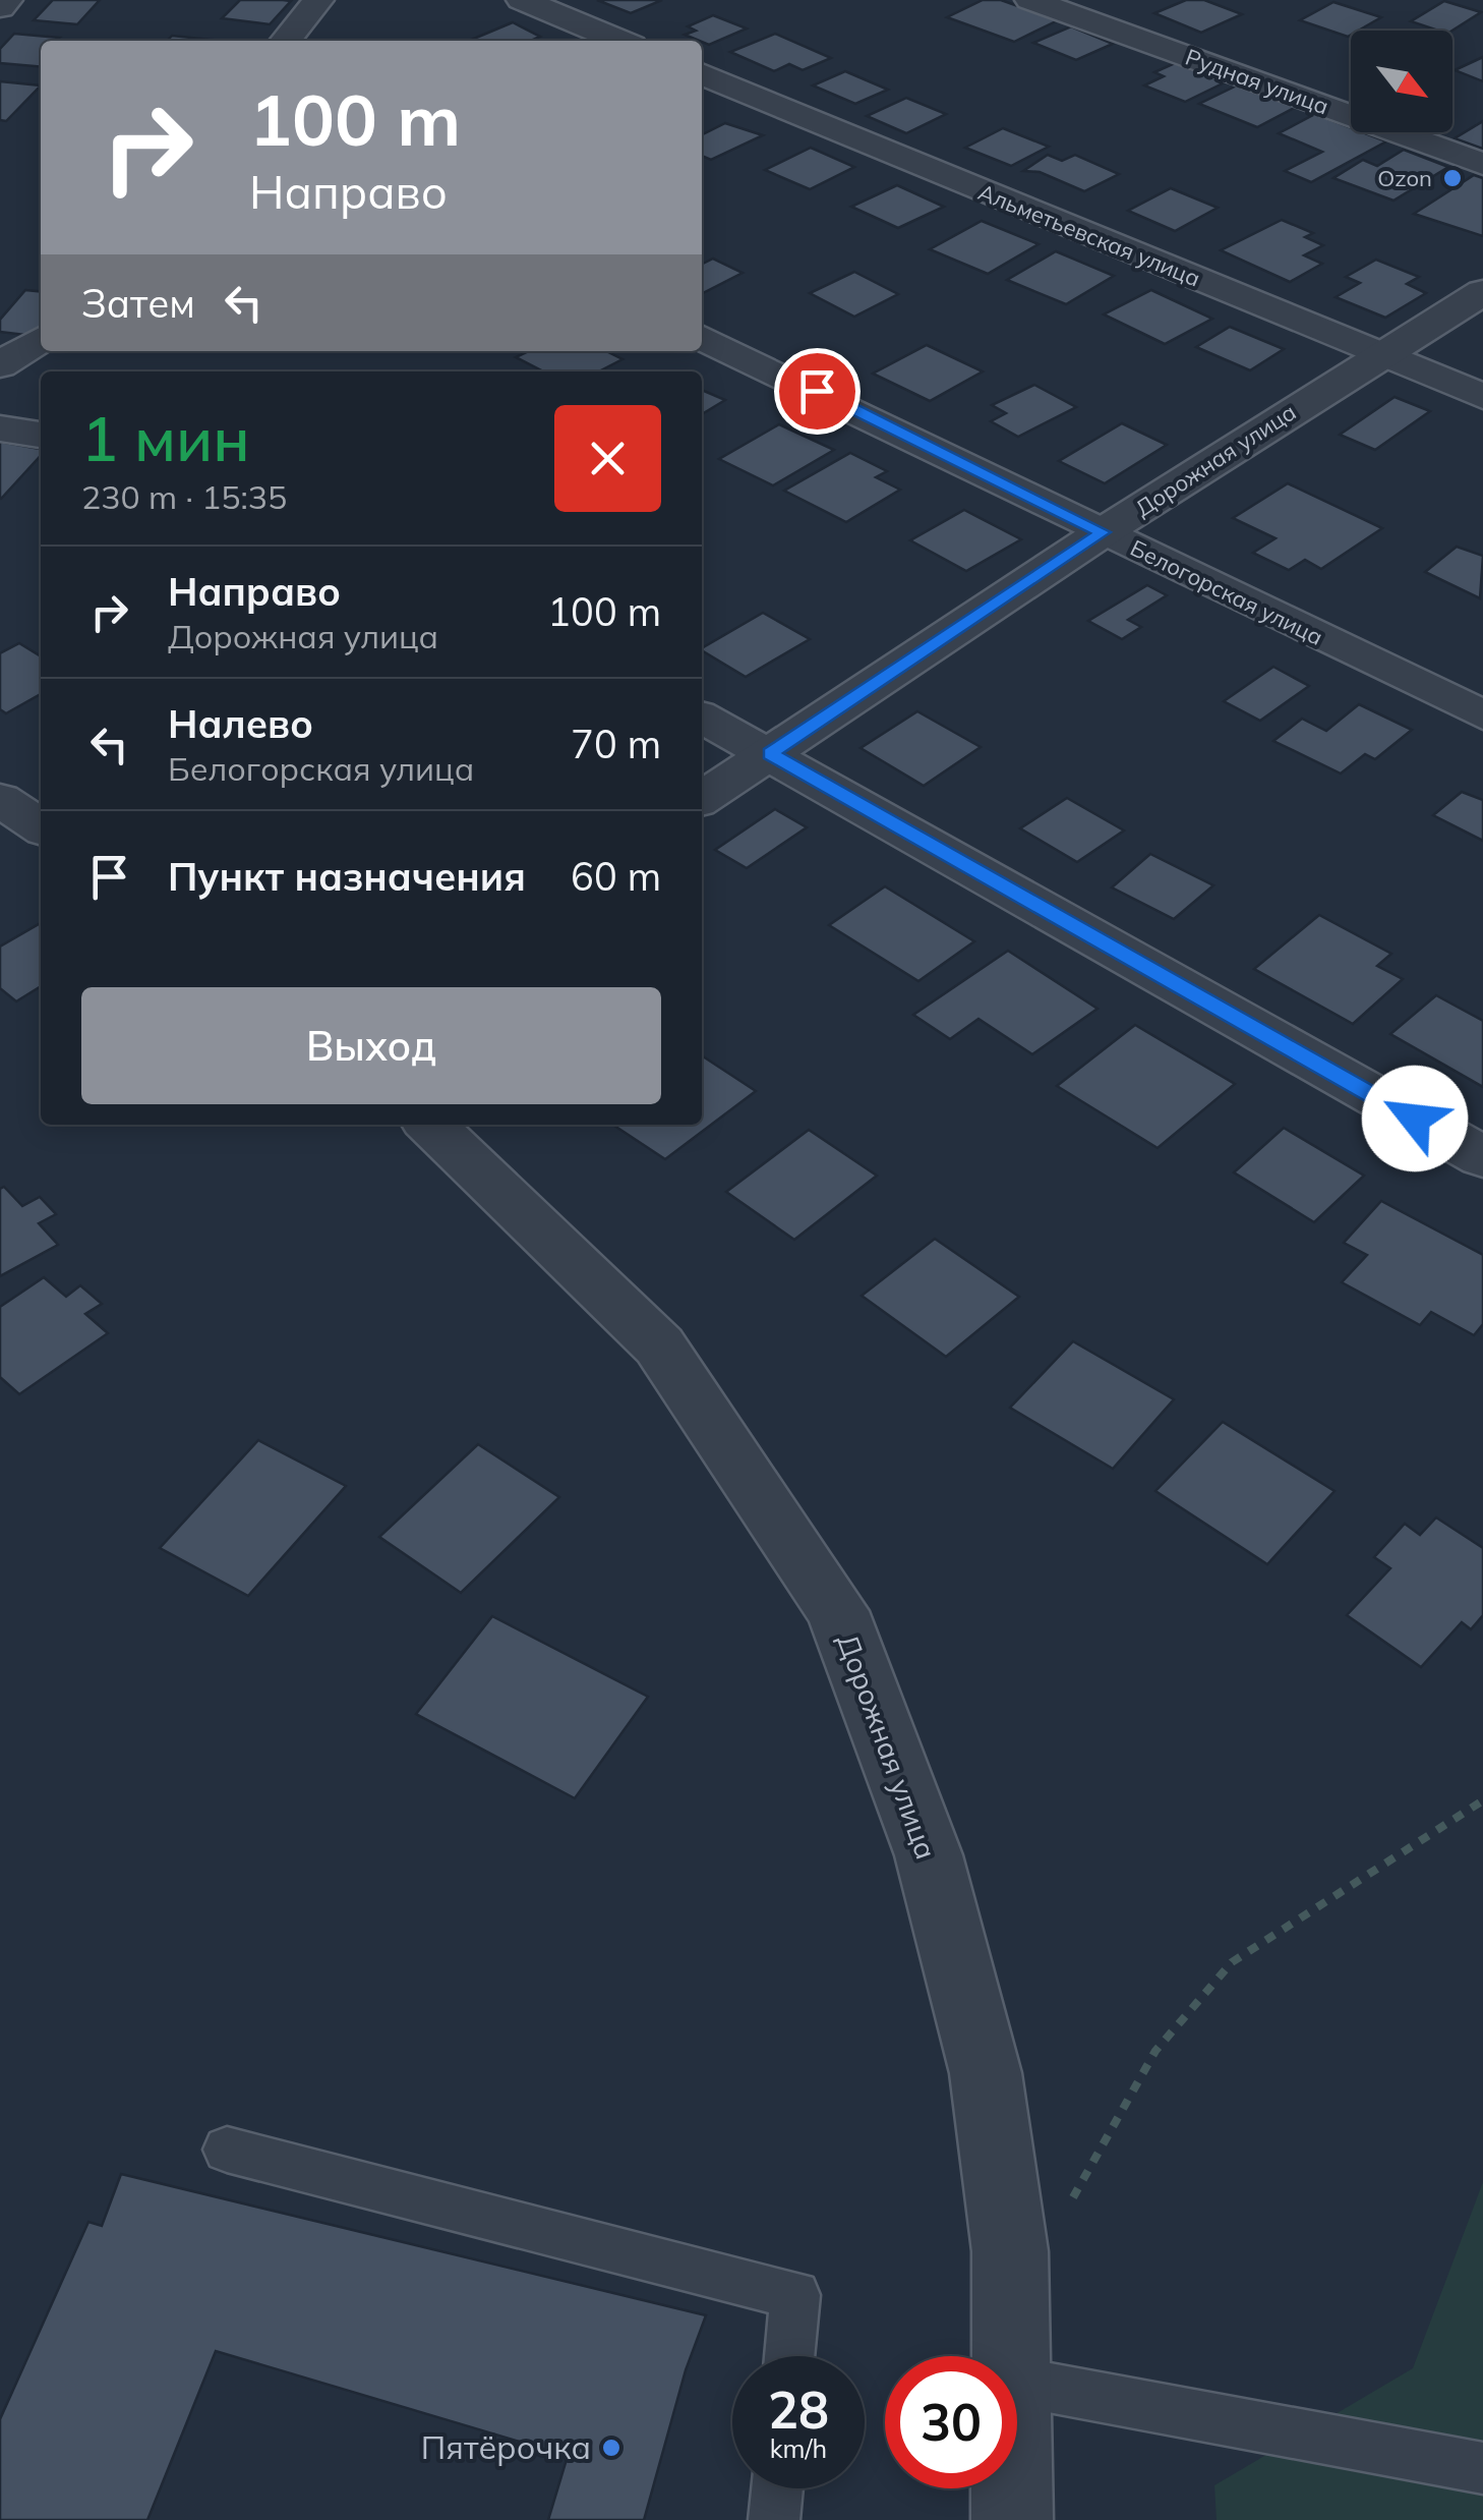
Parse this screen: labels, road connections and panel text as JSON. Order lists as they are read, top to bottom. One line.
{"streets":{"street":["Рудная улица","Альметьевская улица","Дорожная улица","Белогорская улица"]},"crossings":[["Альметьевская улица","Дорожная улица"],["Дорожная улица","Белогорская улица"]],"places":["Ozon","Пятёрочка"],"north":"bottom right","page":{"turn":["100 m","Направо"],"then":"Затем","heading":["1 мин","230 m · 15:35"],"list":[{"name":"Направо","note":"Дорожная улица","value":"100 m"},{"name":"Налево","note":"Белогорская улица","value":"70 m"},{"name":"Пункт назначения","value":"60 m"}],"buttons":"Выход","speed":"28 km/h","limit":"30"}}
